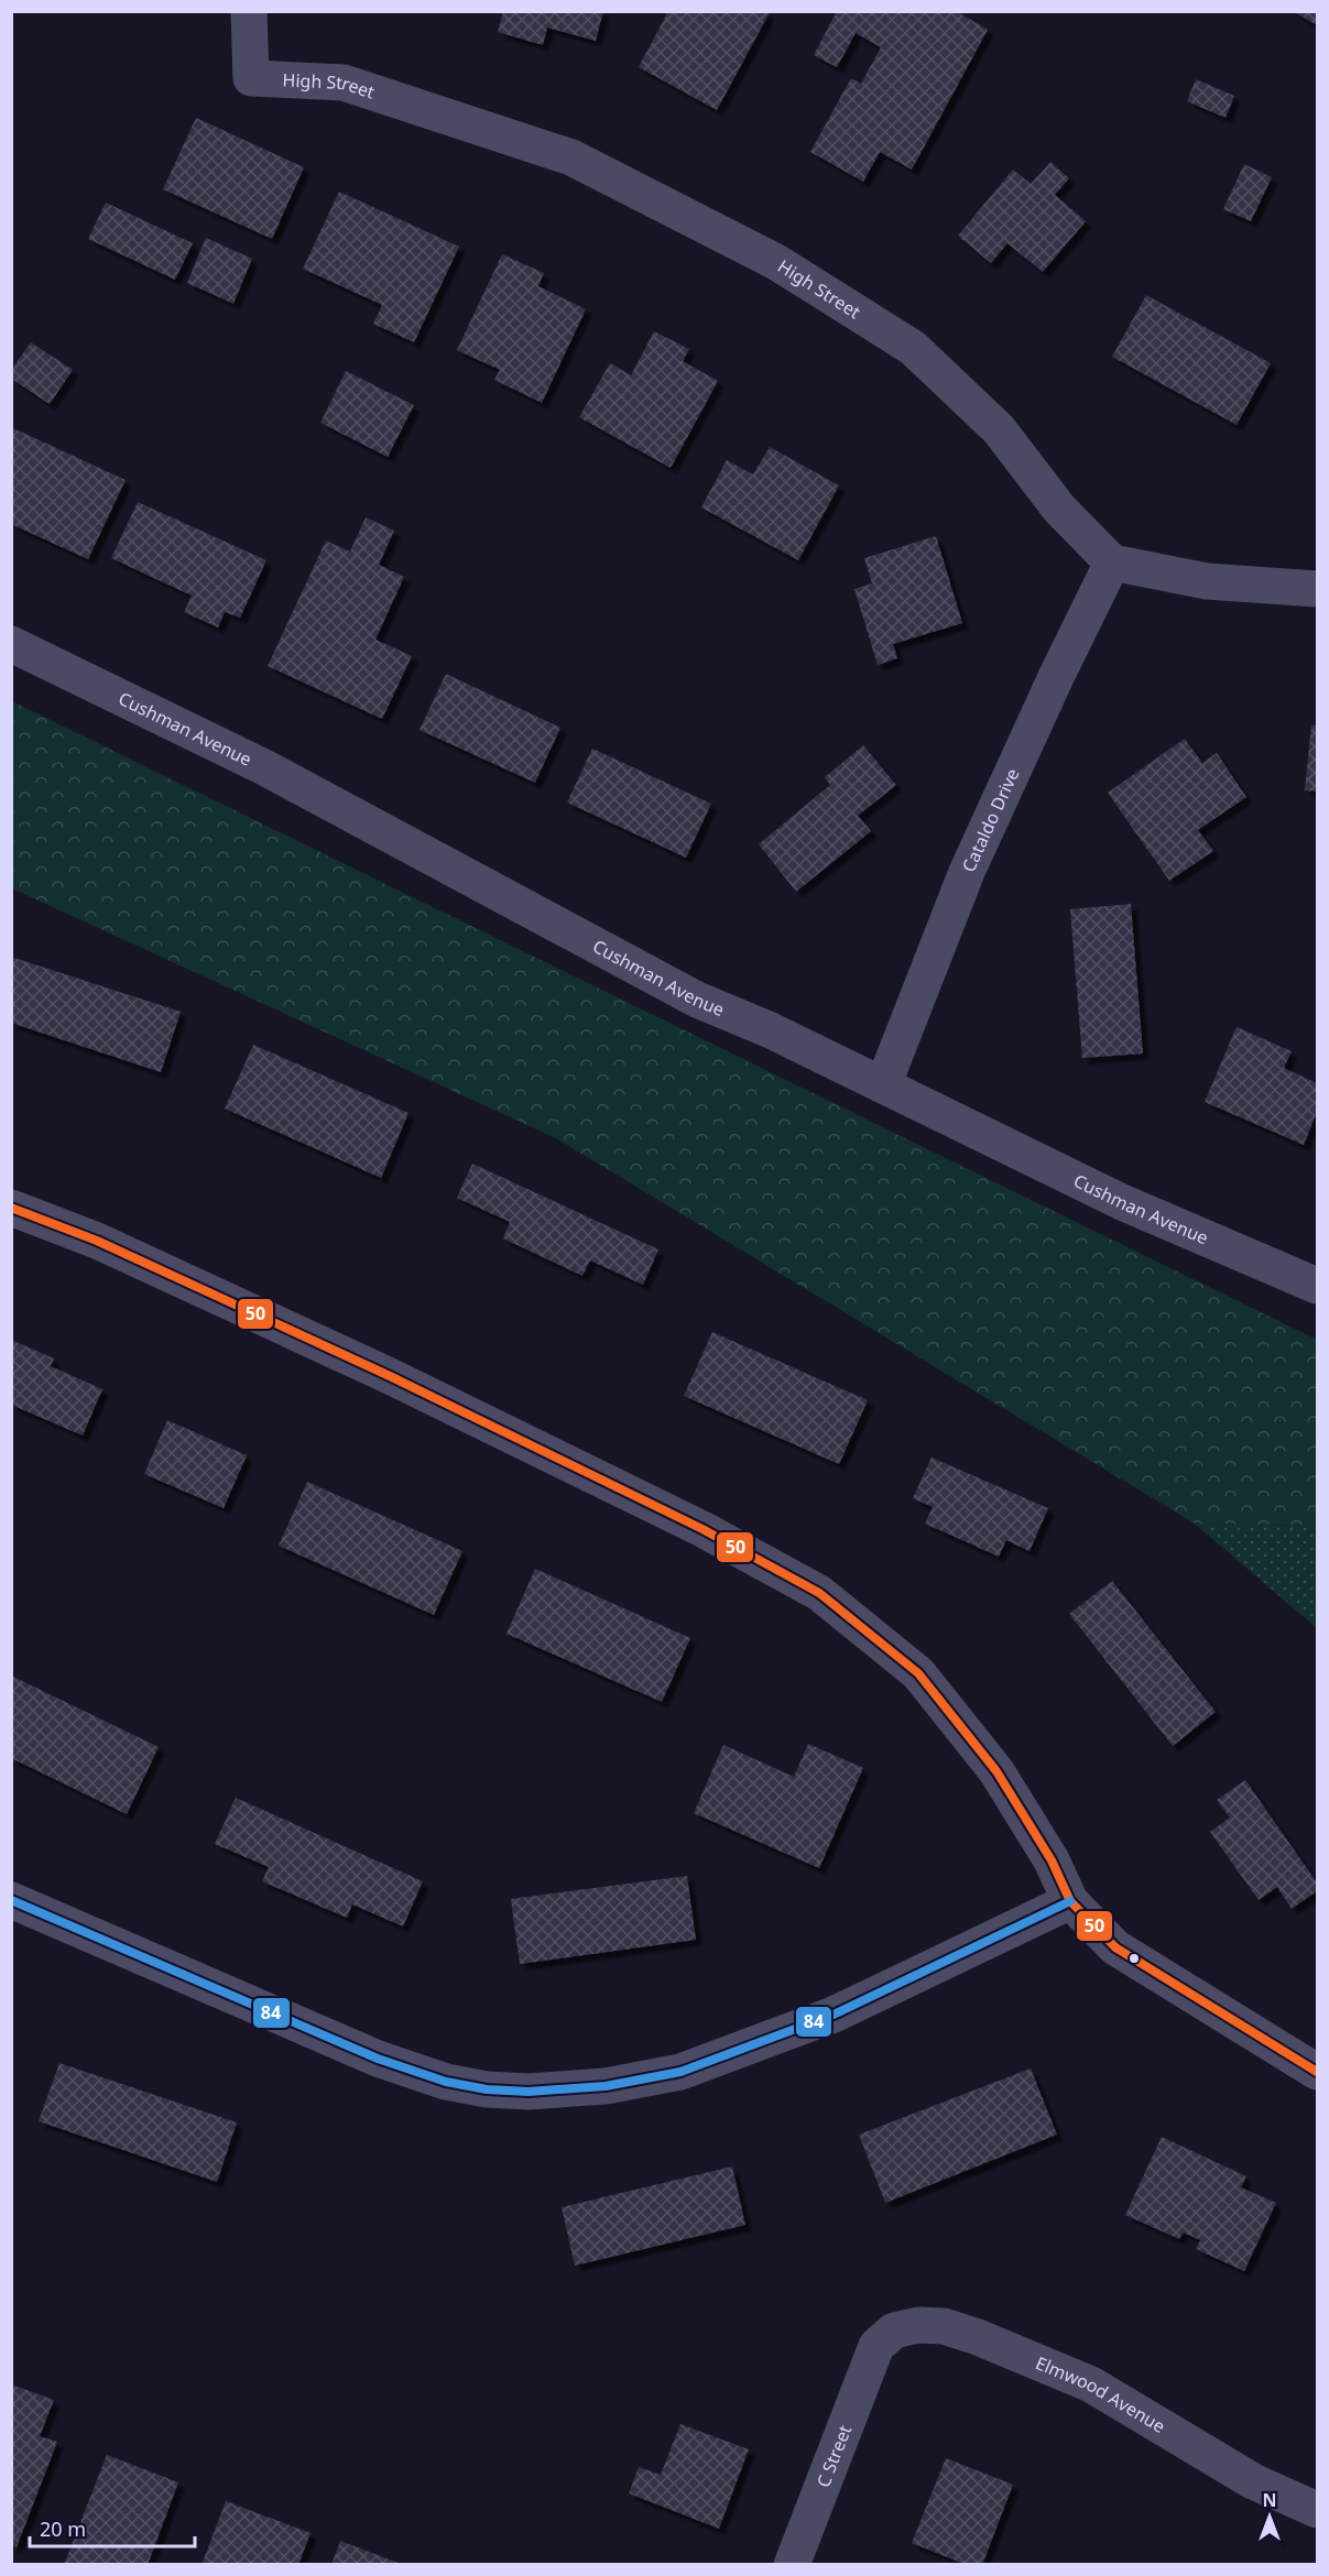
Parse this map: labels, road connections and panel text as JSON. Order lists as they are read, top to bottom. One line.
{"streets":{"street":["High Street","Cushman Avenue","Cataldo Drive","Elmwood Avenue","C Street"]},"crossings":[["High Street","Cataldo Drive"],["Cushman Avenue","Cataldo Drive"],["Elmwood Avenue","C Street"]],"lines":["transit line 50","transit line 84"],"scale_bar":"20 m","north":"top"}
